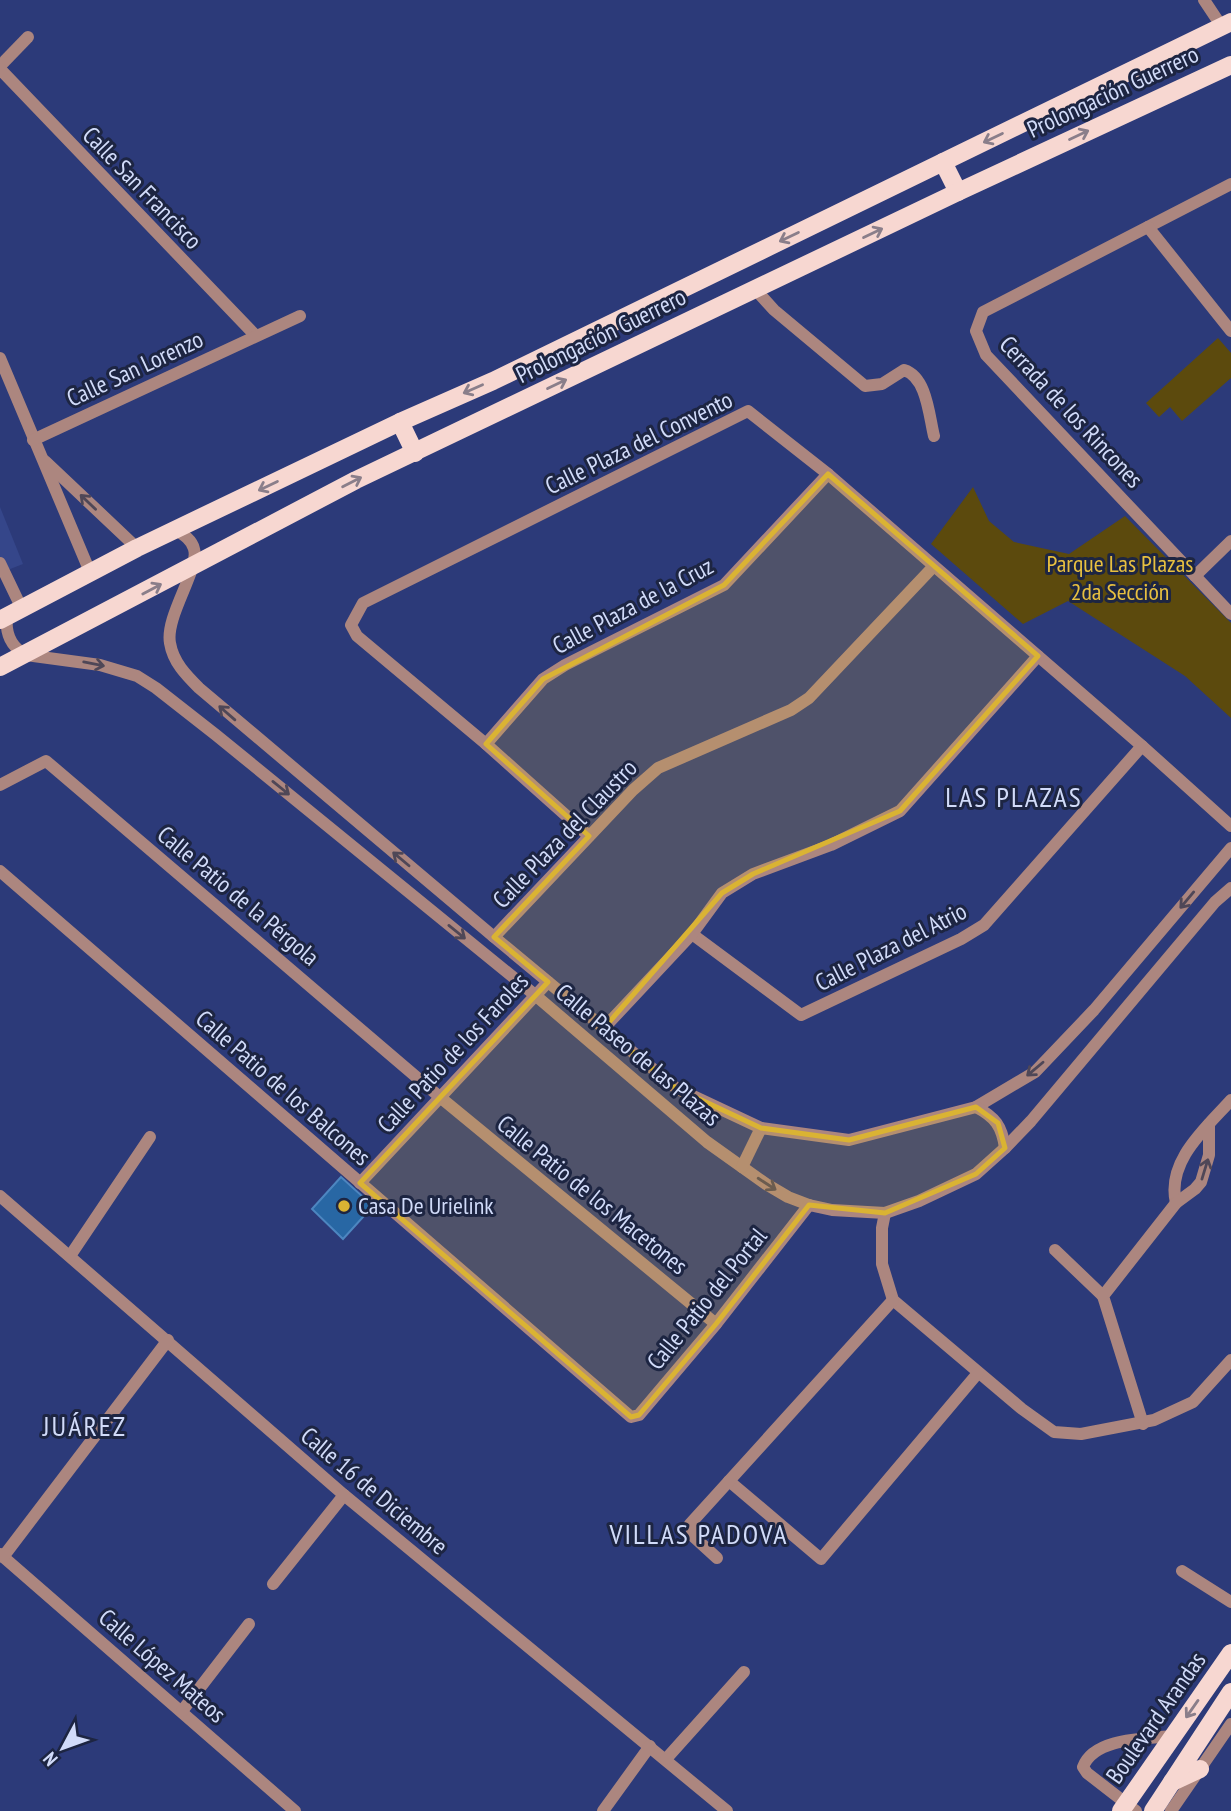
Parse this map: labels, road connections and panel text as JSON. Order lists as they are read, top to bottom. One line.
{"streets":{"main road":["Prolongación Guerrero","Boulevard Arandas"],"street":["Calle San Francisco","Calle San Lorenzo","Cerrada de los Rincones","Calle Plaza del Convento","Calle Plaza de la Cruz","Calle Plaza del Claustro","Calle Patio de la Pérgola","Calle Plaza del Atrio","Calle Patio de los Faroles","Calle Paseo de las Plazas","Calle Patio de los Balcones","Calle Patio de los Macetones","Calle Patio del Portal","Calle 16 de Diciembre","Calle López Mateos"]},"crossings":[["Prolongación Guerrero","Calle Paseo de las Plazas"],["Calle San Francisco","Calle San Lorenzo"],["Calle Plaza del Convento","Calle Plaza de la Cruz"],["Calle Plaza del Convento","Calle Plaza del Claustro"],["Calle Plaza del Convento","Calle Plaza del Atrio"],["Calle Plaza del Claustro","Calle Paseo de las Plazas"],["Calle Patio de la Pérgola","Calle Patio de los Faroles"],["Calle Patio de la Pérgola","Calle Patio de los Macetones"],["Calle Patio de los Faroles","Calle Paseo de las Plazas"],["Calle Patio de los Faroles","Calle Patio de los Balcones"],["Calle Patio de los Faroles","Calle Patio de los Macetones"],["Calle Paseo de las Plazas","Calle Patio del Portal"],["Calle Patio de los Balcones","Calle Patio del Portal"],["Calle Patio de los Macetones","Calle Patio del Portal"]],"districts":["LAS PLAZAS","JUÁREZ","VILLAS PADOVA"],"parks":["Parque Las Plazas 2da Sección"],"places":["Casa De Urielink"],"north":"bottom left"}
